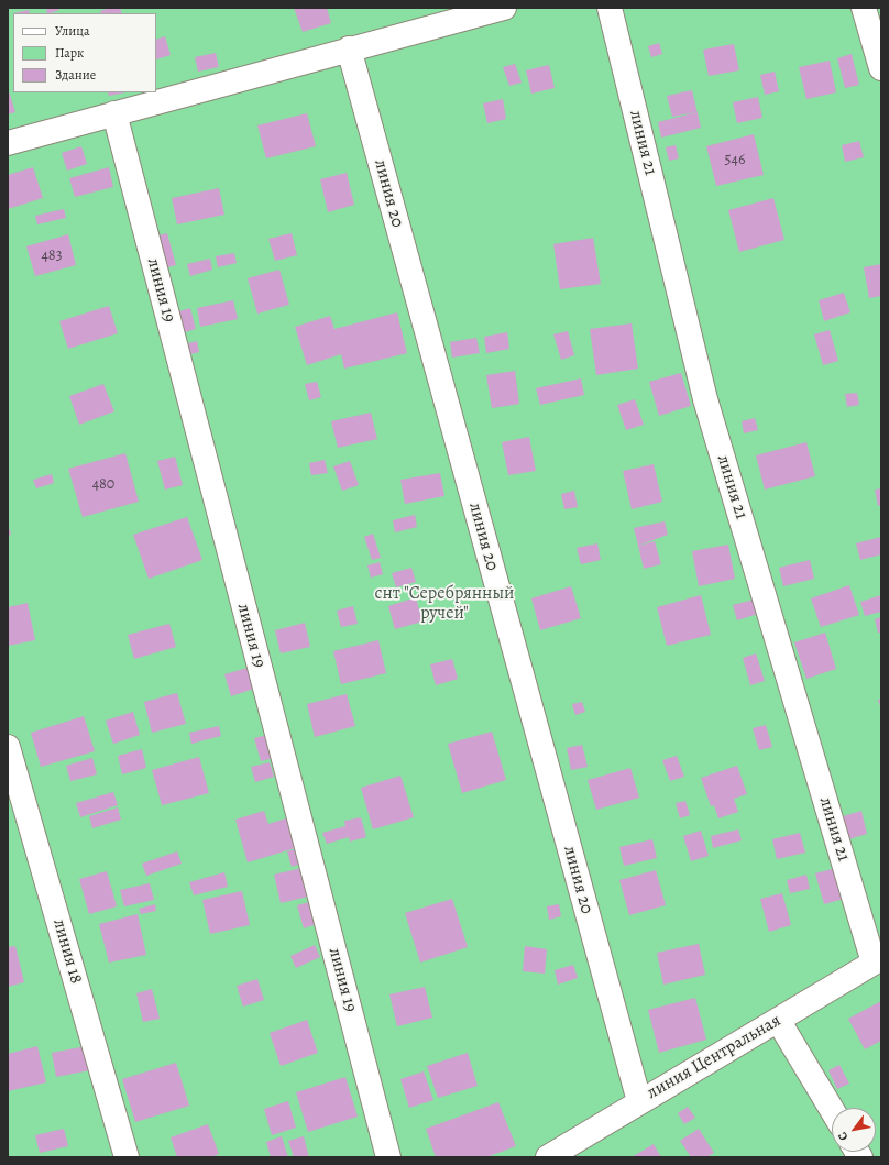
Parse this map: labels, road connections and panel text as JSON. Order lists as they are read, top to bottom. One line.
{"streets":{"street":["линия 21","линия 20","линия 19","линия 18","линия Центральная"]},"crossings":[["линия 21","линия Центральная"],["линия 20","линия Центральная"]],"parks":["снт \"Серебрянный ручей\""],"house_numbers":["546","483","480"],"legend":["Улица","Парк","Здание"],"north":"bottom left"}
